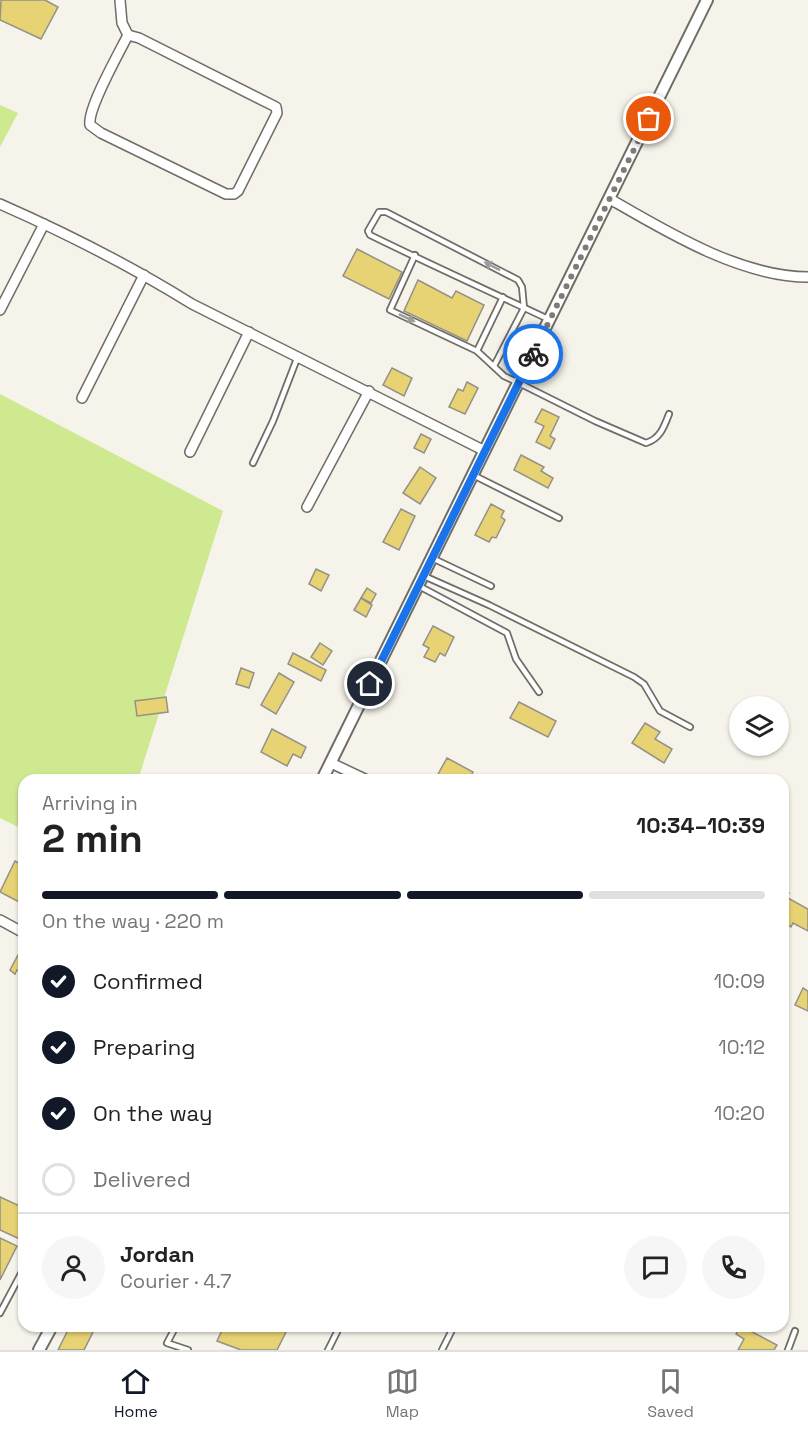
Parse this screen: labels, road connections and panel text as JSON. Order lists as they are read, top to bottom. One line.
{"page":{"heading":["2 min","Arriving in","10:34–10:39"],"panel":["Jordan","Courier · 4.7"],"bar":"On the way · 220 m","list":[["Confirmed","10:09"],["Preparing","10:12"],["On the way","10:20"],"Delivered"],"tabs":["Home","Map","Saved"]}}
